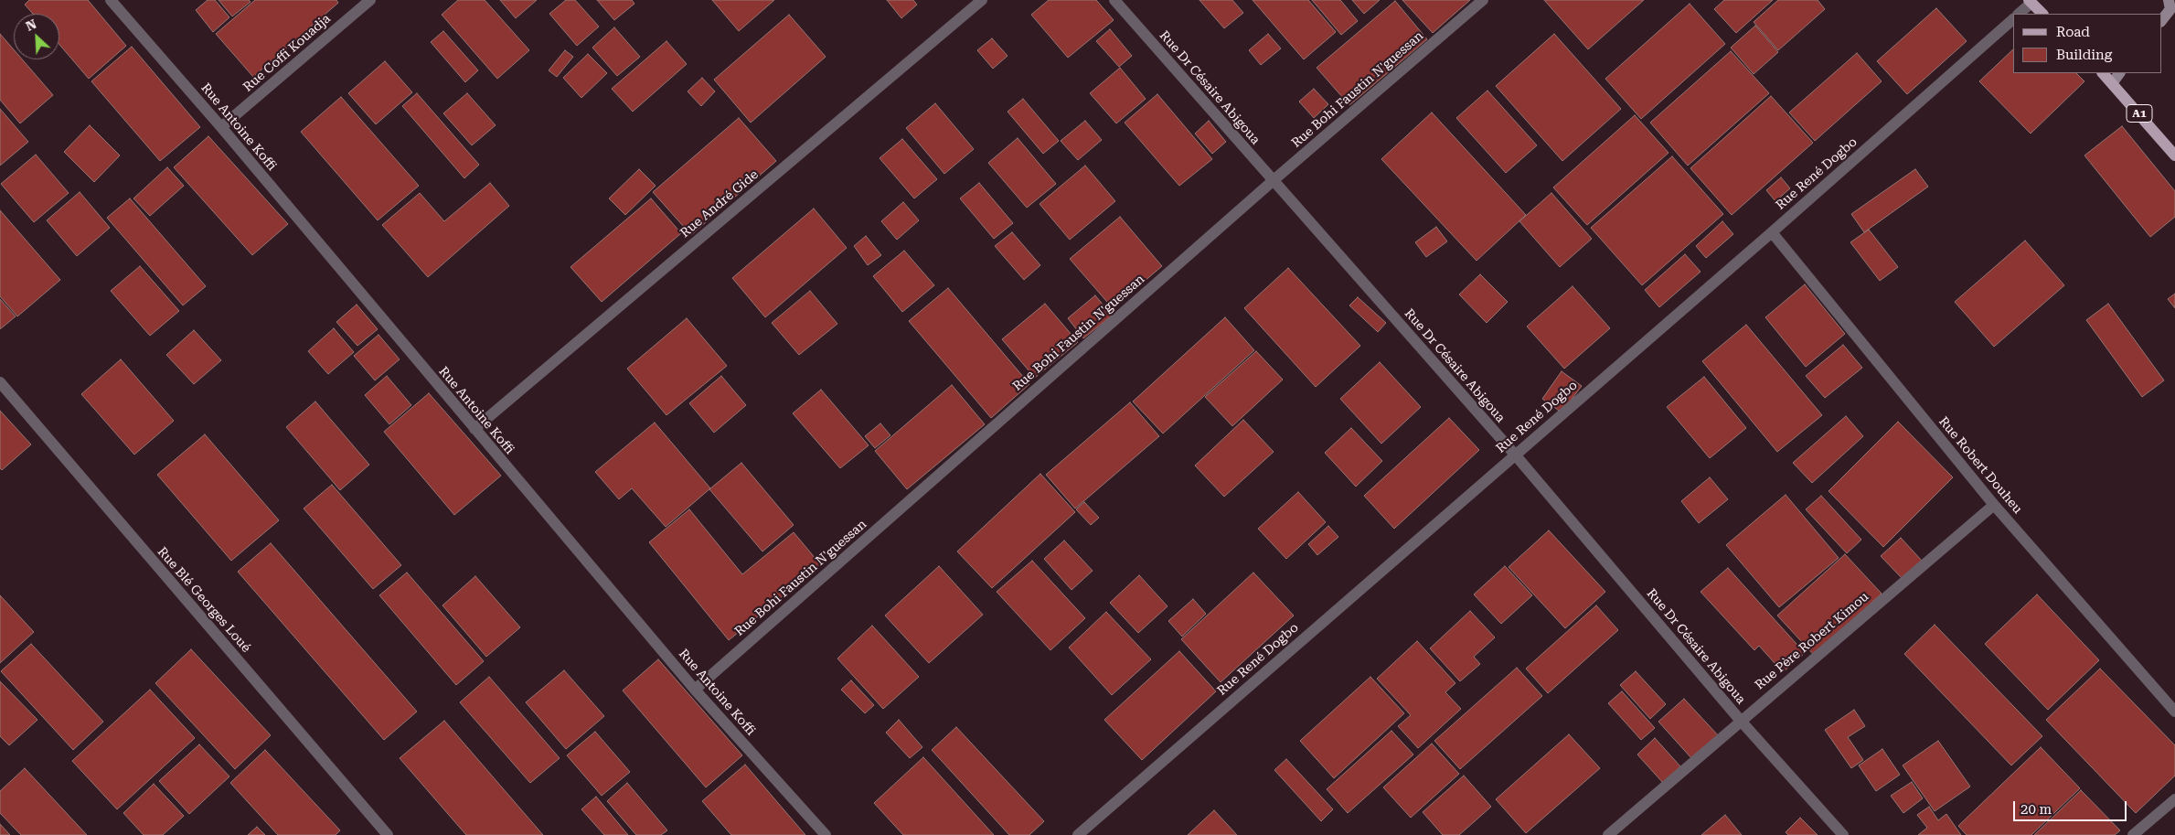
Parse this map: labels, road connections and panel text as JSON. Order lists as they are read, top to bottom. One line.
{"streets":{"main road":["A1"],"street":["Rue Coffi Kouadja","Rue Dr Césaire Abigoua","Rue Bohi Faustin N'guessan","Rue Antoine Koffi","Rue René Dogbo","Rue André Gide","Rue Robert Douheu","Rue Blé Georges Loué","Rue Père Robert Kimou"]},"crossings":[["Rue Coffi Kouadja","Rue Antoine Koffi"],["Rue Dr Césaire Abigoua","Rue Bohi Faustin N'guessan"],["Rue Dr Césaire Abigoua","Rue René Dogbo"],["Rue Dr Césaire Abigoua","Rue Père Robert Kimou"],["Rue Bohi Faustin N'guessan","Rue Antoine Koffi"],["Rue Antoine Koffi","Rue André Gide"],["Rue René Dogbo","Rue Robert Douheu"],["Rue Robert Douheu","Rue Père Robert Kimou"]],"legend":["Road","Building"],"scale_bar":"20 m","north":"top left"}
